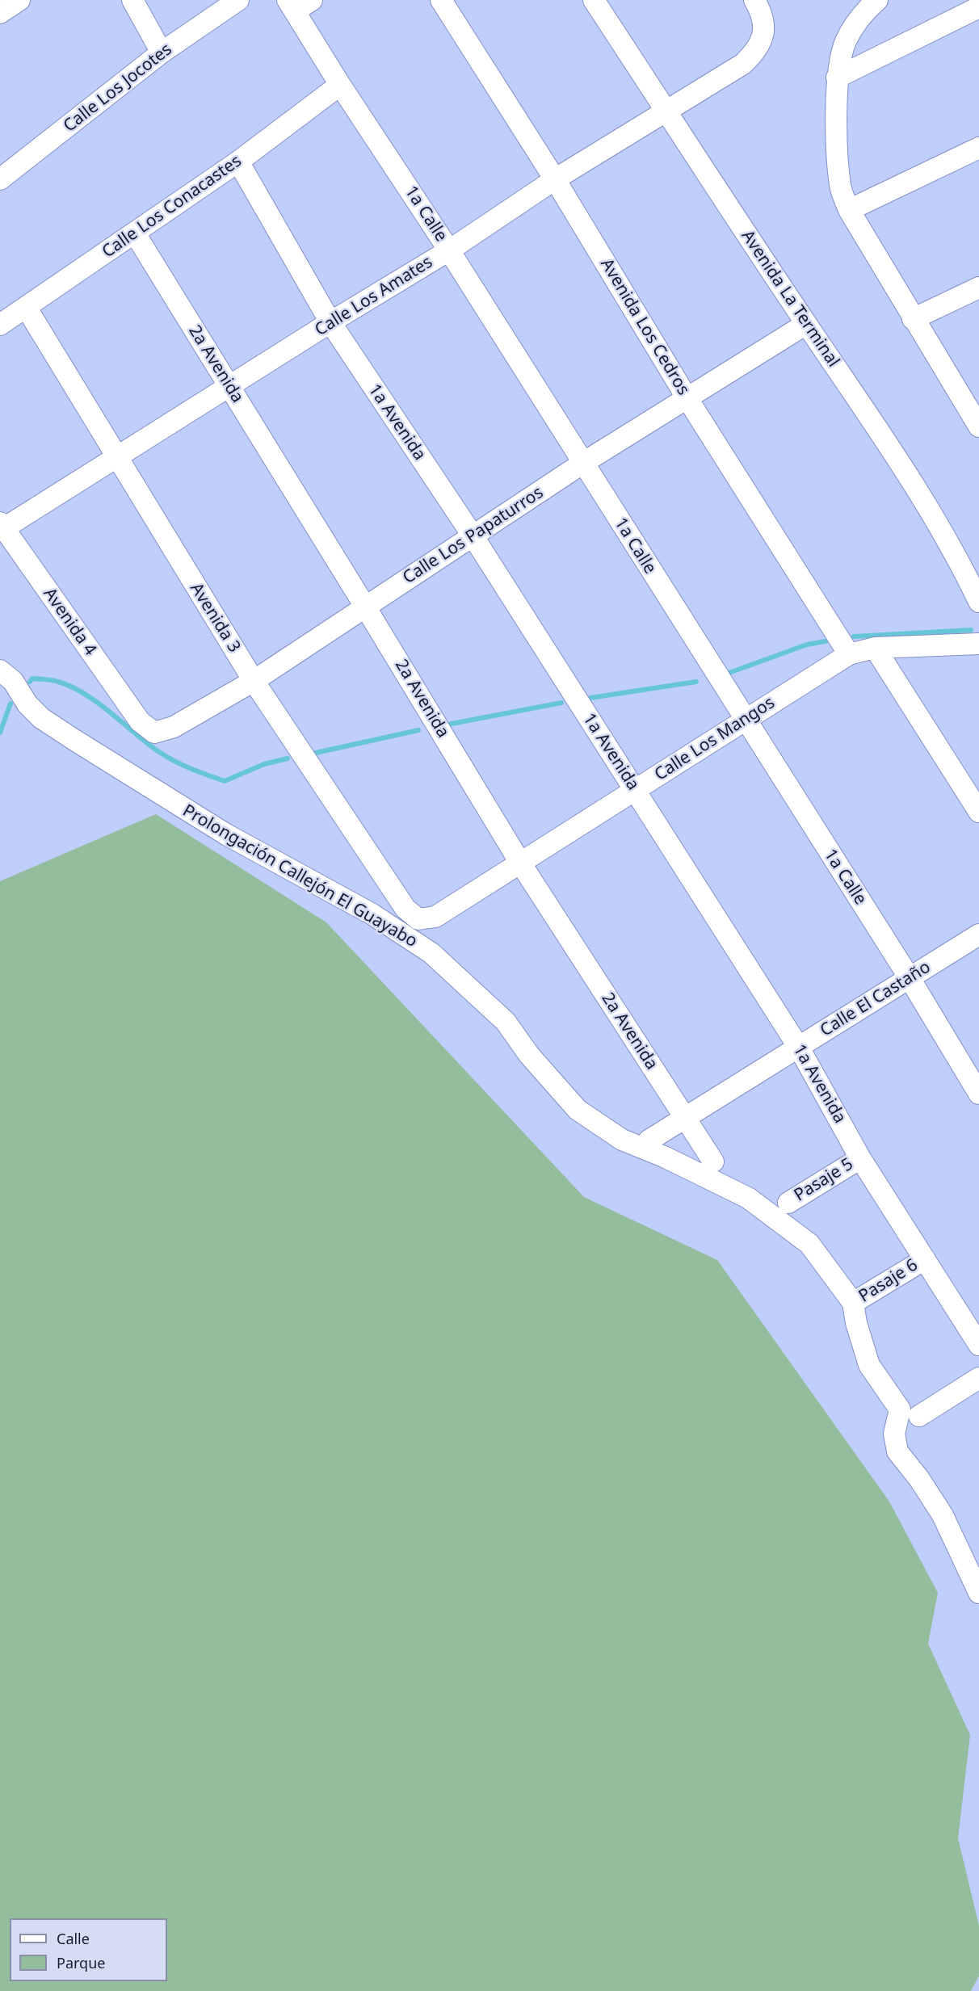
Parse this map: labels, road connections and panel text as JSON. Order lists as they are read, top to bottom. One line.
{"streets":{"street":["Calle Los Jocotes","Calle Los Conacastes","1a Calle","Calle Los Amates","Avenida La Terminal","Avenida Los Cedros","2a Avenida","1a Avenida","Calle Los Papaturros","Avenida 3","Avenida 4","Calle Los Mangos","Prolongación Callejón El Guayabo","Calle El Castaño","Pasaje 5","Pasaje 6"]},"crossings":[["Calle Los Conacastes","1a Calle"],["Calle Los Conacastes","2a Avenida"],["Calle Los Conacastes","1a Avenida"],["Calle Los Conacastes","Avenida 3"],["1a Calle","Calle Los Amates"],["1a Calle","Calle Los Papaturros"],["1a Calle","Calle Los Mangos"],["1a Calle","Calle El Castaño"],["Calle Los Amates","Avenida La Terminal"],["Calle Los Amates","Avenida Los Cedros"],["Calle Los Amates","2a Avenida"],["Calle Los Amates","1a Avenida"],["Calle Los Amates","Avenida 3"],["Calle Los Amates","Avenida 4"],["Avenida La Terminal","Calle Los Papaturros"],["Avenida Los Cedros","Calle Los Papaturros"],["Avenida Los Cedros","Calle Los Mangos"],["2a Avenida","Calle Los Papaturros"],["2a Avenida","Calle Los Mangos"],["2a Avenida","Calle El Castaño"],["1a Avenida","Calle Los Papaturros"],["1a Avenida","Calle Los Mangos"],["1a Avenida","Calle El Castaño"],["1a Avenida","Pasaje 5"],["1a Avenida","Pasaje 6"],["Calle Los Papaturros","Avenida 3"],["Calle Los Papaturros","Avenida 4"],["Avenida 3","Calle Los Mangos"],["Prolongación Callejón El Guayabo","Pasaje 6"]],"legend":["Calle","Parque"]}
